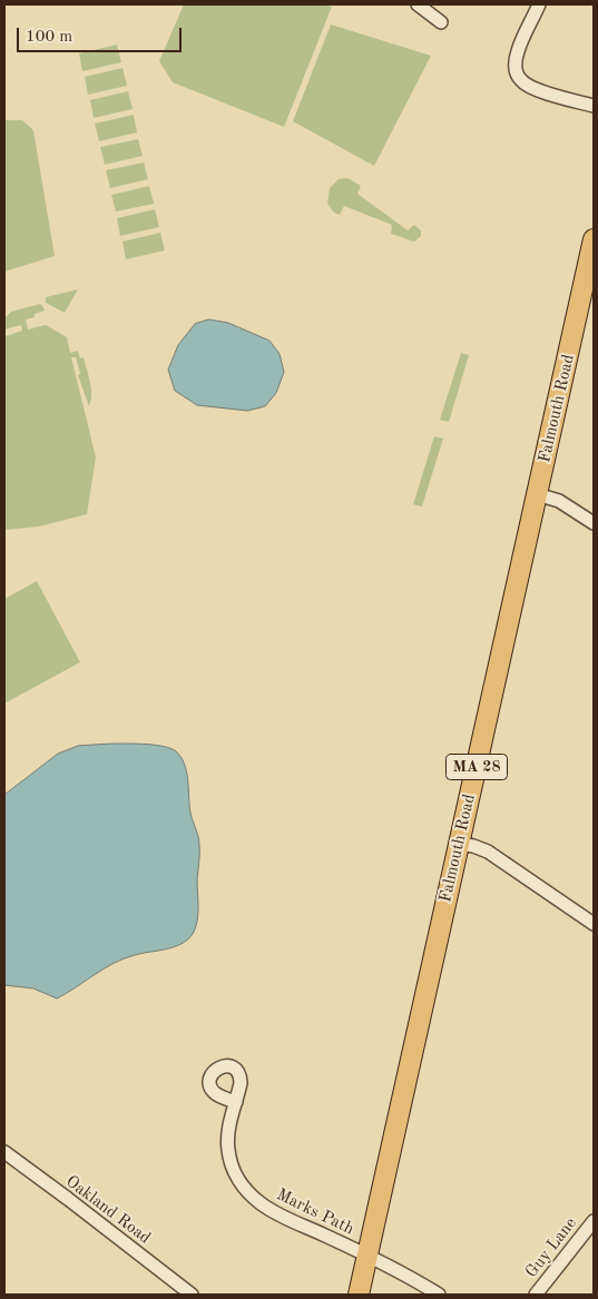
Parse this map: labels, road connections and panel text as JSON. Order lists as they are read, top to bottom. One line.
{"streets":{"main road":["Falmouth Road","MA 28"],"street":["Oakland Road","Marks Path","Guy Lane"]},"crossings":[["Falmouth Road","Marks Path"]],"scale_bar":"100 m"}
